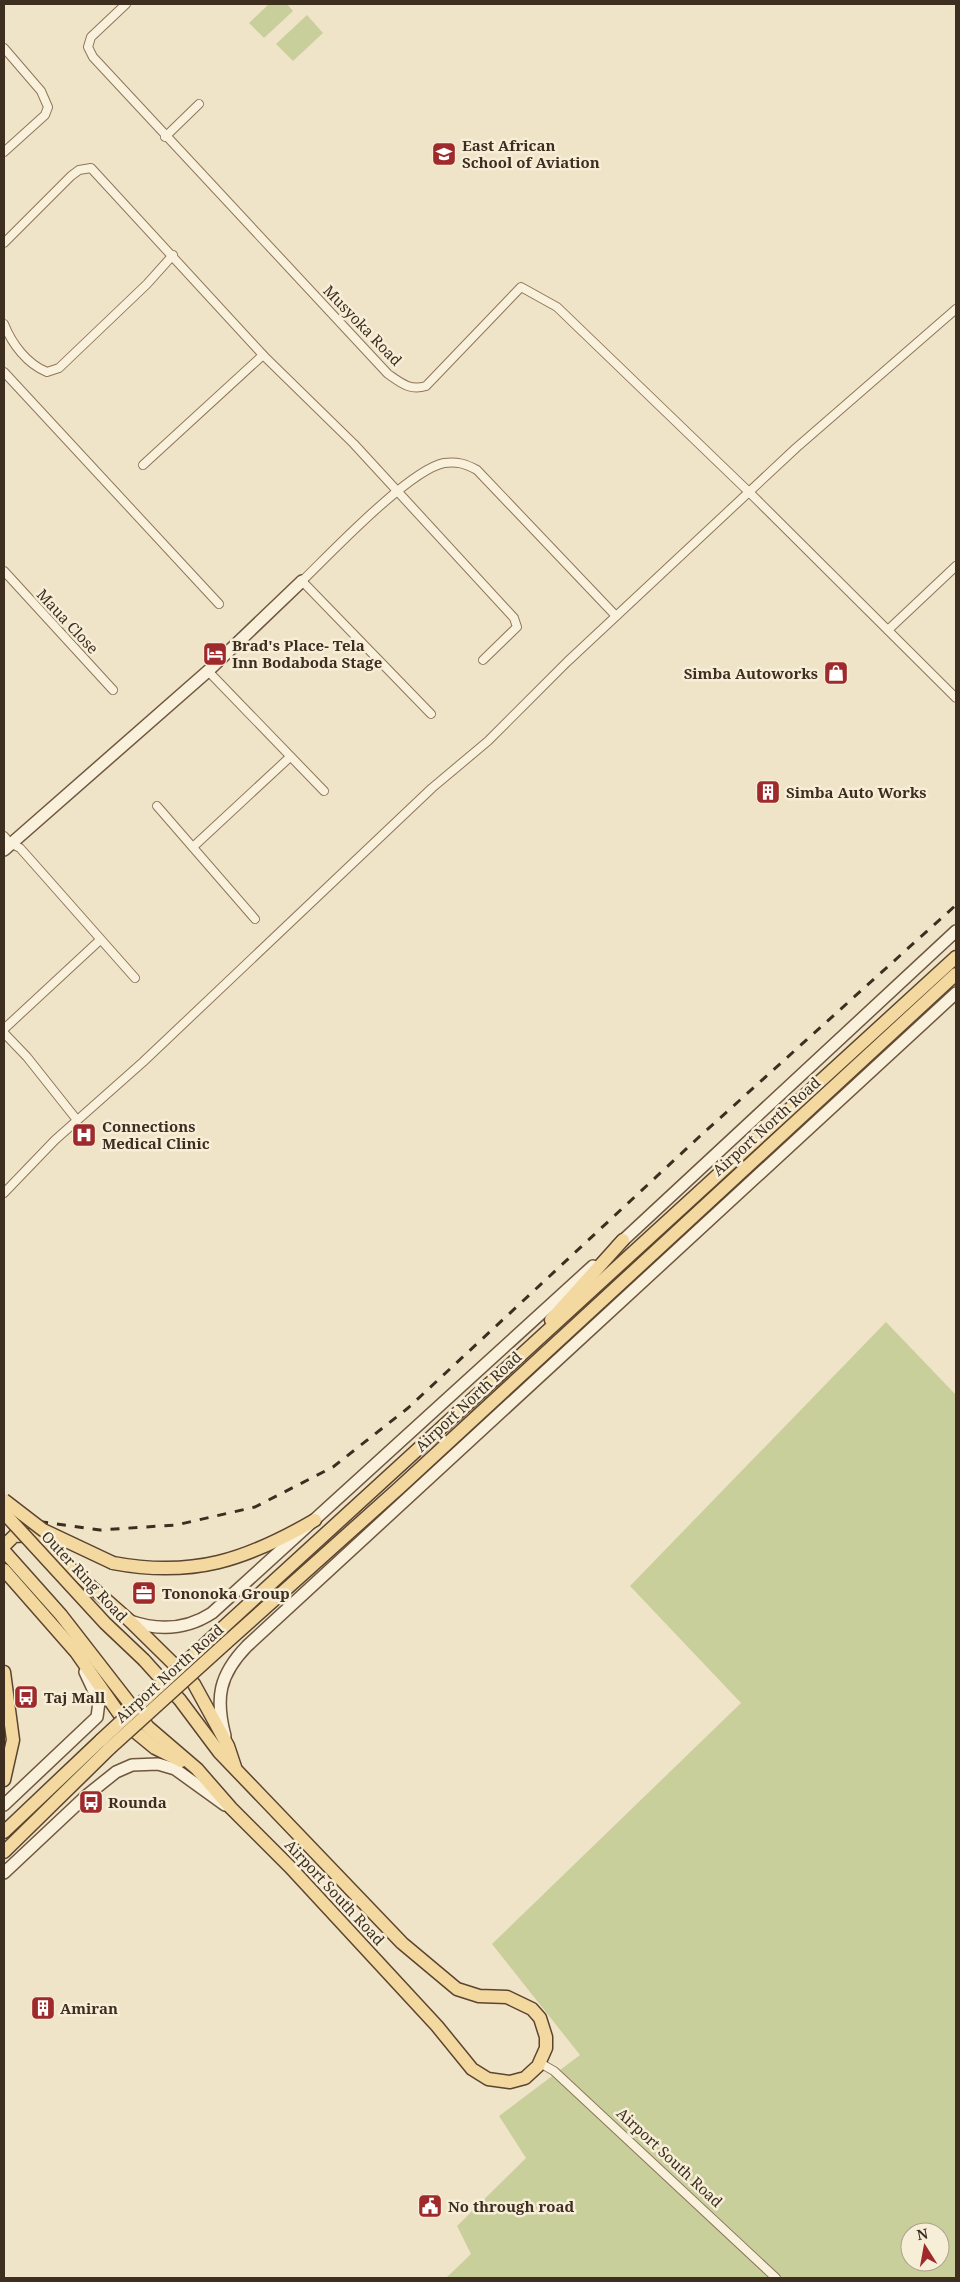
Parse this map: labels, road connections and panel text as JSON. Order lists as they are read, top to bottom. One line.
{"streets":{"main road":["Airport North Road","Outer Ring Road","Airport South Road"],"street":["Musyoka Road","Maua Close"]},"crossings":[["Outer Ring Road","Airport South Road"]],"places":{"school or university":["East African School of Aviation"],"hotel":["Brad's Place- Tela Inn Bodaboda Stage"],"shop":["Simba Autoworks"],"building":["Simba Auto Works","Amiran"],"hospital":["Connections Medical Clinic"],"office":["Tononoka Group"],"bus stop":["Taj Mall","Rounda"],"public building":["No through road"]},"north":"top"}
